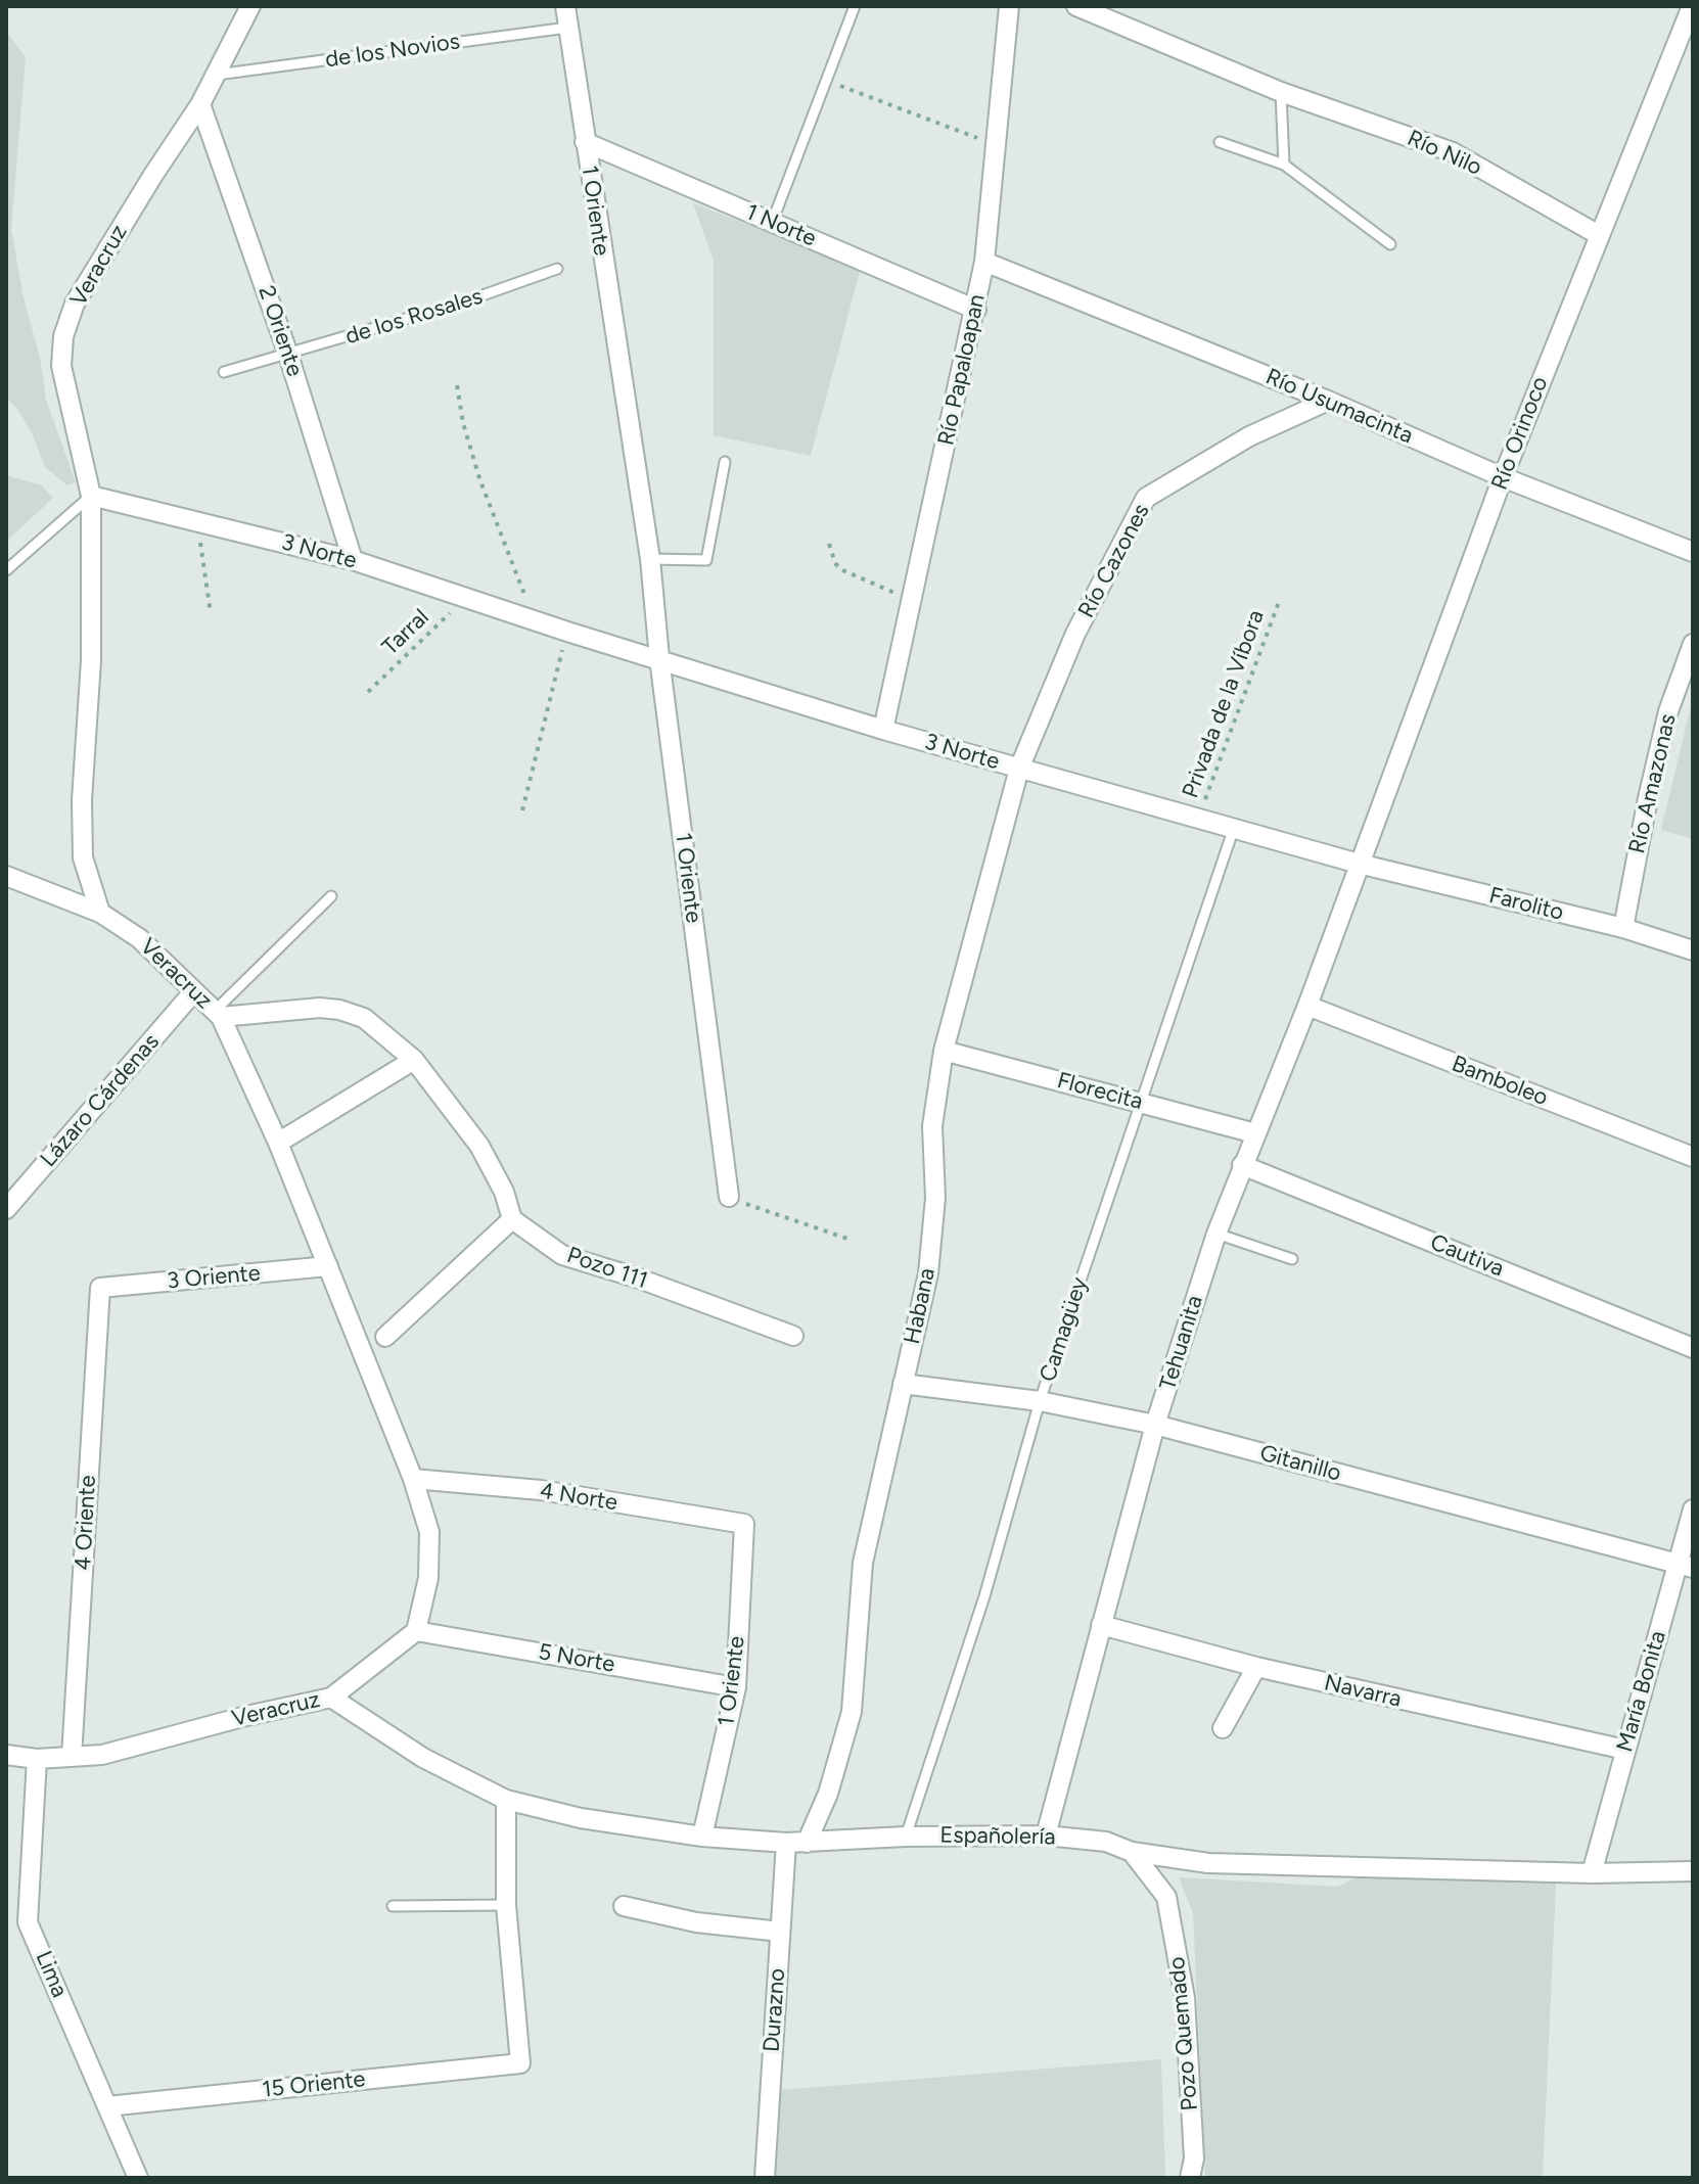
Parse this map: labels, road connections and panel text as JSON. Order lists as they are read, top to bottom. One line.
{"streets":{"street":["Río Nilo","1 Oriente","1 Norte","Veracruz","2 Oriente","Río Papaloapan","Río Usumacinta","Río Orinoco","3 Norte","Río Cazones","Río Amazonas","Farolito","Bamboleo","Florecita","Lázaro Cárdenas","Cautiva","Pozo 111","3 Oriente","Habana","Tehuanita","Gitanillo","4 Norte","4 Oriente","5 Norte","Navarra","María Bonita","Españolería","Lima","Durazno","Pozo Quemado","15 Oriente"],"lane":["de los Novios","de los Rosales","Camagüey"],"path":["Tarral","Privada de la Víbora"]},"crossings":[["de los Novios","1 Oriente"],["de los Novios","Veracruz"],["Río Nilo","Río Orinoco"],["1 Oriente","1 Norte"],["1 Oriente","3 Norte"],["1 Oriente","4 Norte"],["1 Oriente","5 Norte"],["1 Oriente","Españolería"],["1 Norte","Río Papaloapan"],["Veracruz","2 Oriente"],["Veracruz","3 Norte"],["Veracruz","Lázaro Cárdenas"],["Veracruz","3 Oriente"],["Veracruz","4 Norte"],["Veracruz","4 Oriente"],["Veracruz","5 Norte"],["Veracruz","Españolería"],["Veracruz","Lima"],["de los Rosales","2 Oriente"],["2 Oriente","3 Norte"],["Río Papaloapan","Río Usumacinta"],["Río Papaloapan","3 Norte"],["Río Usumacinta","Río Orinoco"],["Río Usumacinta","Río Cazones"],["Río Orinoco","3 Norte"],["Río Orinoco","Farolito"],["Río Orinoco","Tehuanita"],["3 Norte","Río Cazones"],["3 Norte","Tarral"],["3 Norte","Privada de la Víbora"],["3 Norte","Farolito"],["3 Norte","Habana"],["3 Norte","Camagüey"],["3 Norte","Tehuanita"],["Río Cazones","Habana"],["Río Amazonas","Farolito"],["Farolito","Tehuanita"],["Bamboleo","Tehuanita"],["Florecita","Habana"],["Florecita","Camagüey"],["Florecita","Tehuanita"],["Cautiva","Tehuanita"],["3 Oriente","4 Oriente"],["Habana","Gitanillo"],["Habana","Españolería"],["Camagüey","Gitanillo"],["Camagüey","Españolería"],["Tehuanita","Gitanillo"],["Tehuanita","Navarra"],["Tehuanita","Españolería"],["Gitanillo","María Bonita"],["Navarra","María Bonita"],["María Bonita","Españolería"],["Españolería","Durazno"],["Españolería","Pozo Quemado"],["Lima","15 Oriente"]]}
